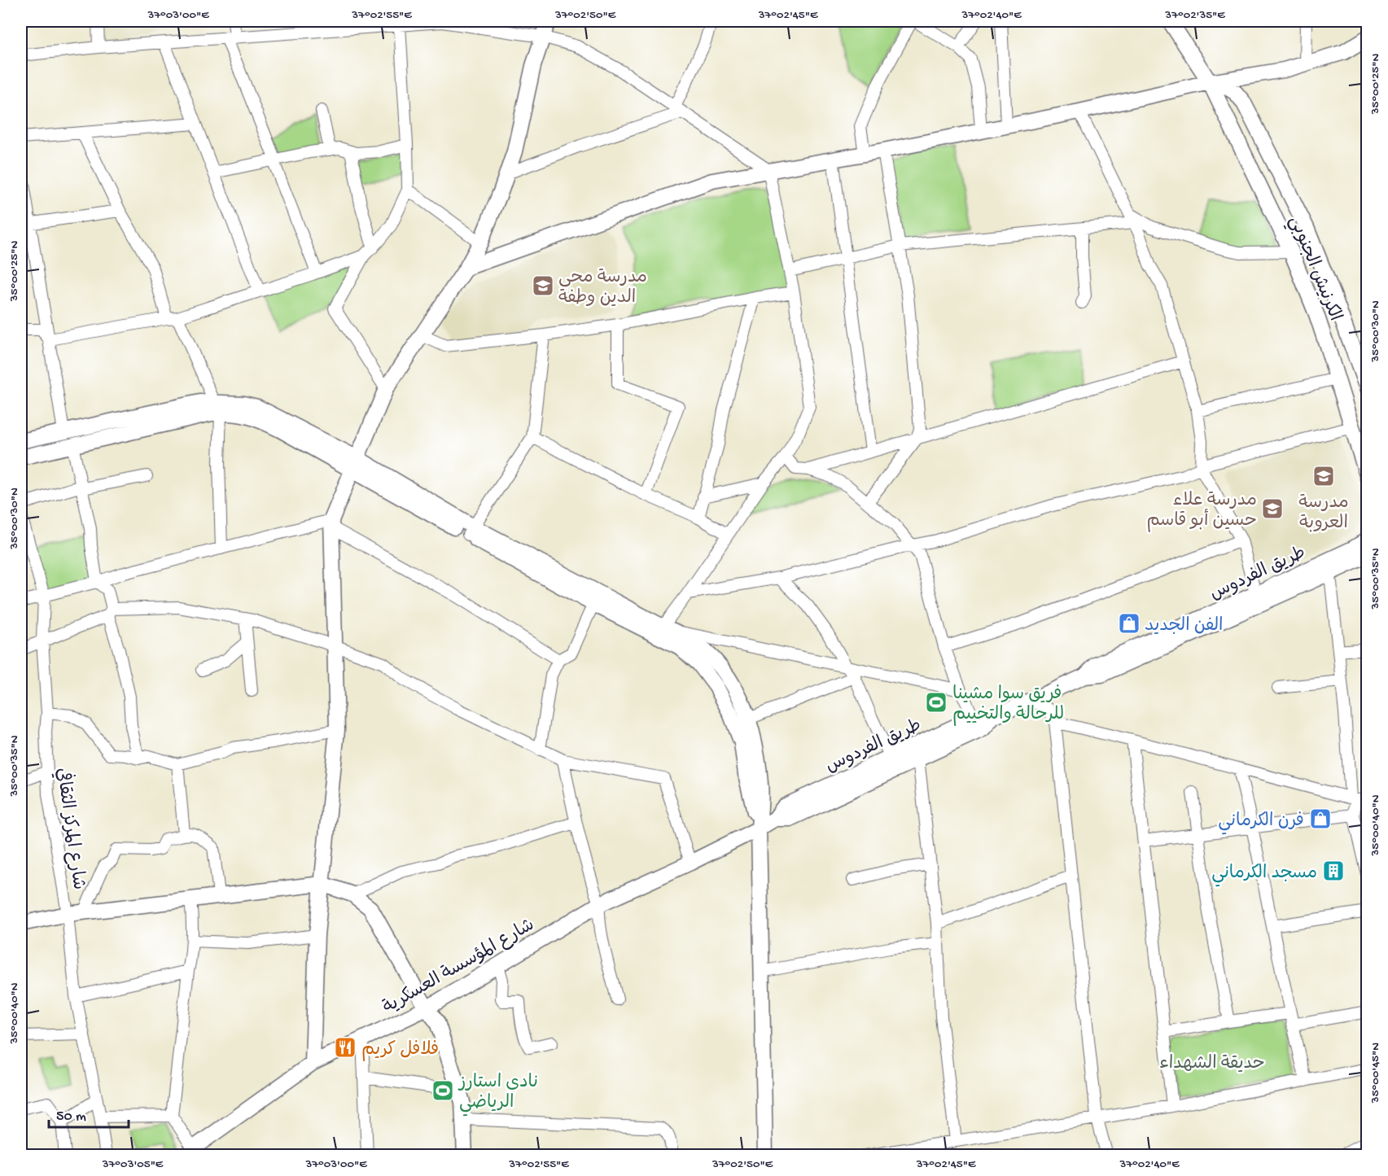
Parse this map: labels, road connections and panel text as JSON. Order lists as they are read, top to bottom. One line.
{"streets":{"street":["الكرنيش الجنوبي","طريق الفردوس","شارع المركز الثقافي","شارع المؤسسة العسكرية"]},"crossings":[["طريق الفردوس","شارع المؤسسة العسكرية"]],"parks":["حديقة الشهداء"],"places":{"school or university":["مدرسة محي الدين وطفة","مدرسة العروبة","مدرسة علاء حسين أبو قاسم"],"shop":["الفن الجديد","فرن الكرماني"],"sports":["فريق سوا مشينا للرحالة والتخييم","نادي استارز الرياضي"],"building":["مسجد الكرماني"],"restaurant":["فلافل كريم"]},"scale_bar":"50 m","coordinates":["37°03'00\"E","37°02'55\"E","37°02'50\"E","37°02'45\"E","37°02'40\"E","37°02'35\"E","35°00'25\"N","35°00'30\"N","35°00'35\"N","35°00'40\"N","35°00'45\"N","37°03'05\"E"]}
